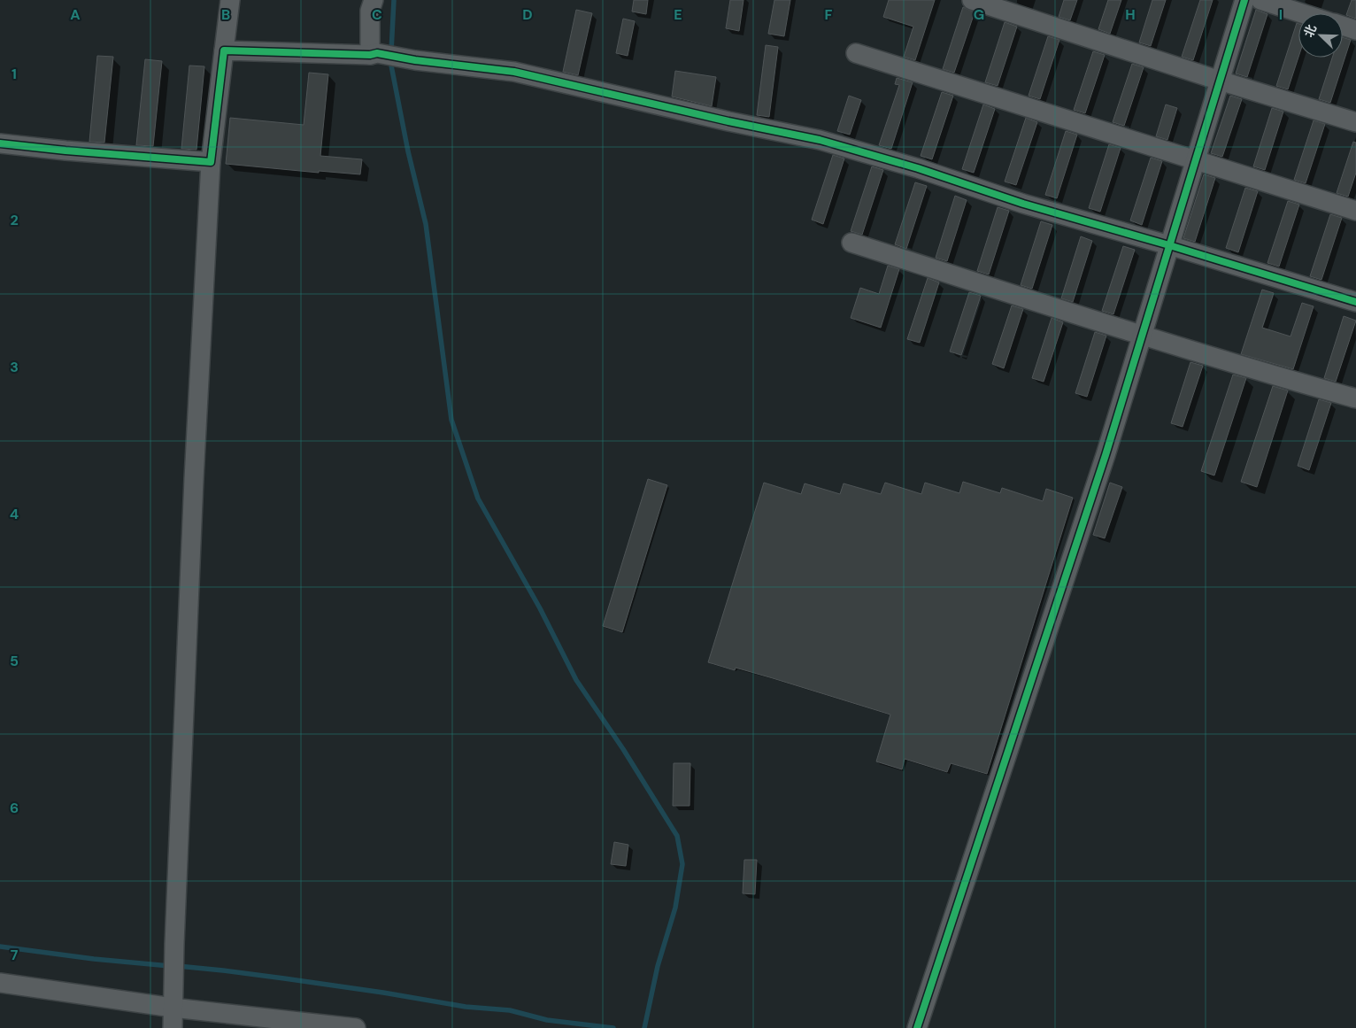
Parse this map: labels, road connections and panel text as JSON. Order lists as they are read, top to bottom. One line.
{"north":"top left","grid":{"columns":["A","B","C","D","E","F","G","H","I"],"rows":["1","2","3","4","5","6","7"]}}
